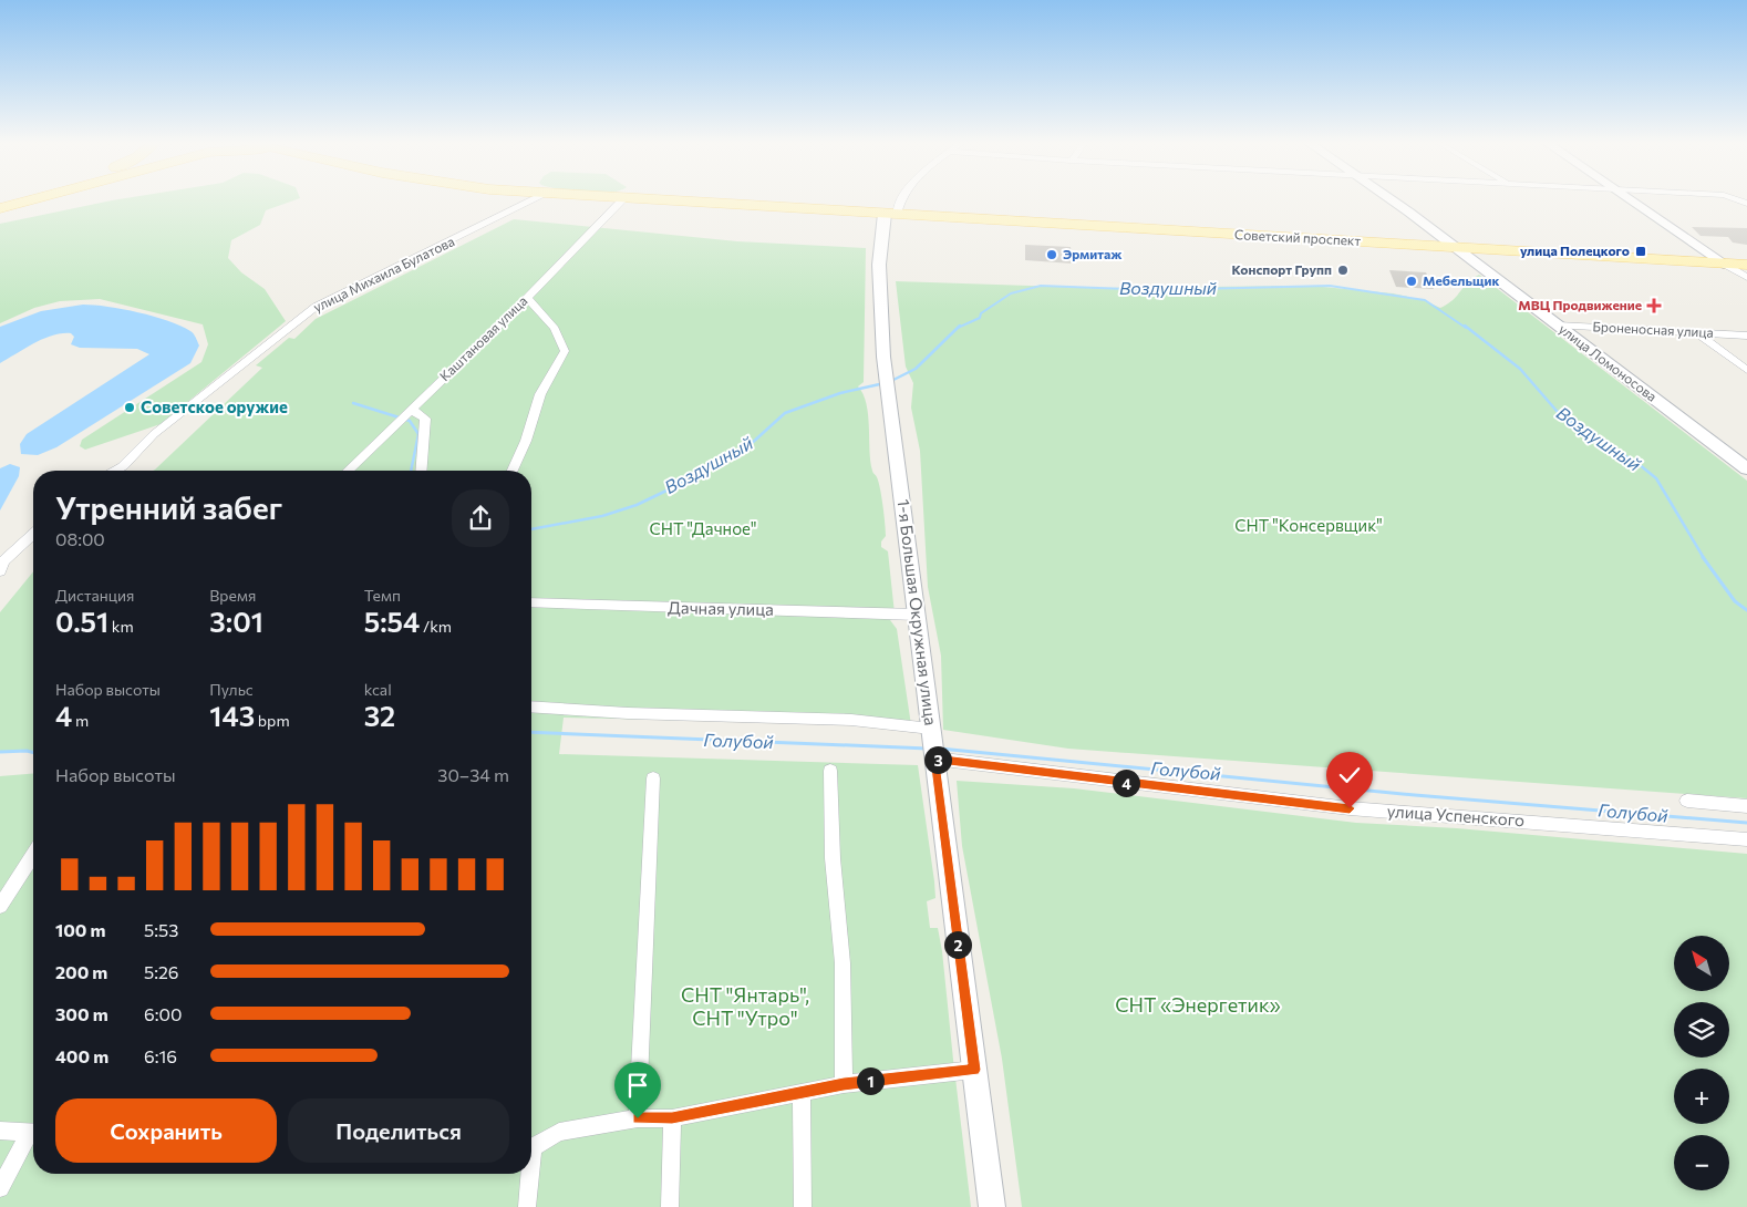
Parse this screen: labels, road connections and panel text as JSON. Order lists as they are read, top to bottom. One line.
{"streets":{"main road":["Советский проспект"],"street":["улица Михаила Булатова","Броненосная улица","Каштановая улица","улица Ломоносова","Дачная улица","1-я Большая Окружная улица","улица Успенского"]},"crossings":[["Советский проспект","Каштановая улица"],["Советский проспект","улица Ломоносова"],["Советский проспект","1-я Большая Окружная улица"],["Броненосная улица","улица Ломоносова"],["Дачная улица","1-я Большая Окружная улица"],["1-я Большая Окружная улица","улица Успенского"]],"water":["Воздушный","Голубой"],"parks":["СНТ \"Консервщик\"","СНТ \"Дачное\"","СНТ \"Янтарь\", СНТ \"Утро\"","СНТ «Энергетик»"],"places":{"transit":["улица Полецкого"],"other":["Эрмитаж","Конспорт Групп","Мебельщик","Советское оружие"],"health":["МВЦ Продвижение"]},"north":"top left","page":{"heading":["Утренний забег","08:00"],"stats":[["Дистанция","0.51 km"],["Время","3:01"],["Темп","5:54 /km"],["Набор высоты","4 m"],["Пульс","143 bpm"],["kcal","32"]],"pins":["3","4","2","1"],"chart":["Набор высоты","30–34 m"],"list":[{"name":"100 m","note":"5:53"},{"name":"200 m","note":"5:26"},{"name":"300 m","note":"6:00"},{"name":"400 m","note":"6:16"}],"map_buttons":["+","−"],"buttons":["Сохранить","Поделиться"]}}
